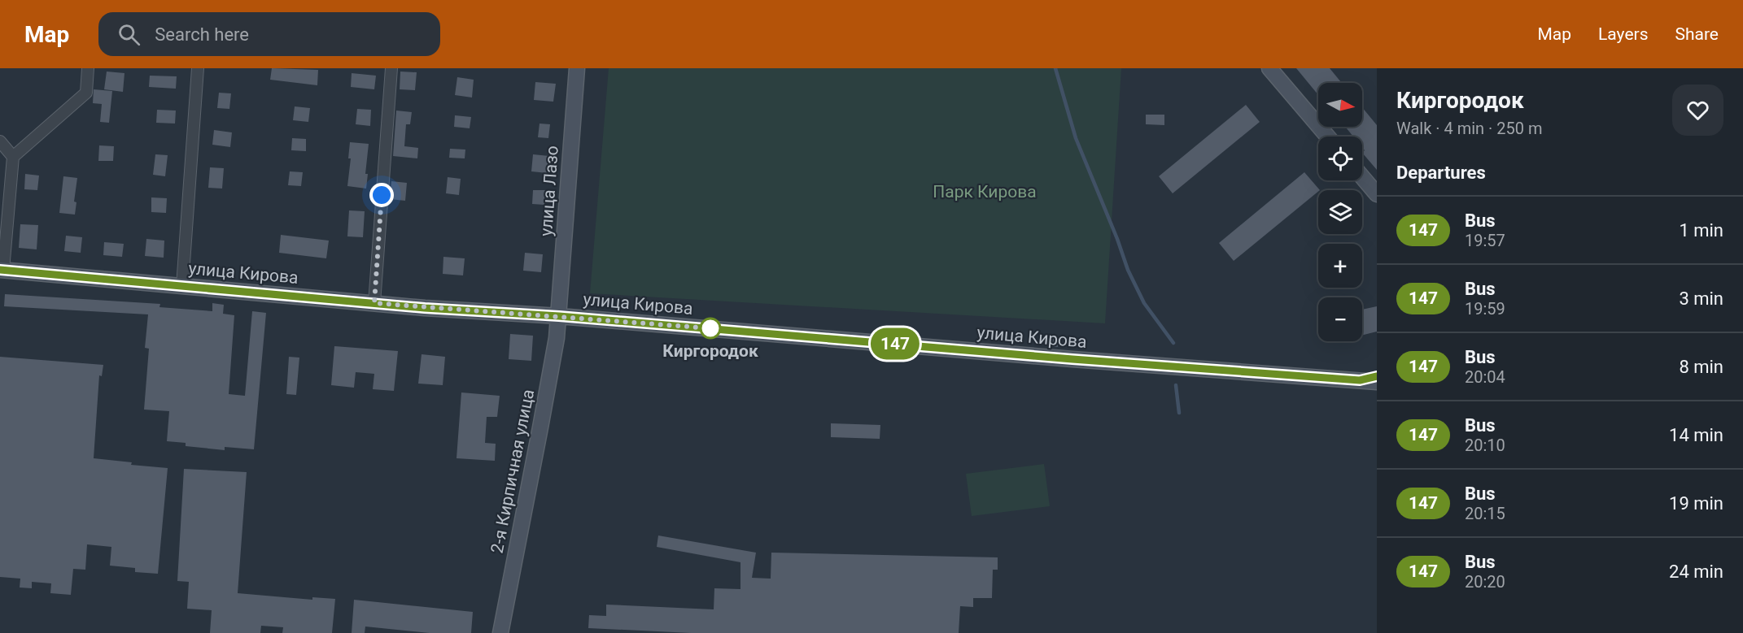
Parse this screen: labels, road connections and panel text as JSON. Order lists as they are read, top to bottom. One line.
{"streets":{"main road":["улица Лазо","улица Кирова","2-я Кирпичная улица"]},"crossings":[["улица Лазо","улица Кирова"],["улица Лазо","2-я Кирпичная улица"],["улица Кирова","2-я Кирпичная улица"]],"parks":["Парк Кирова"],"places":["Киргородок"],"lines":["bus line 147"],"north":"right","page":{"header":"Map","search":"Search here","nav":["Map","Layers","Share"],"on_map":"147","heading":[["Киргородок","Walk · 4 min · 250 m"],"Departures"],"map_buttons":["+","−"],"list":[{"mark":"147","name":"Bus","note":"19:57","value":"1 min"},{"mark":"147","name":"Bus","note":"19:59","value":"3 min"},{"mark":"147","name":"Bus","note":"20:04","value":"8 min"},{"mark":"147","name":"Bus","note":"20:10","value":"14 min"},{"mark":"147","name":"Bus","note":"20:15","value":"19 min"},{"mark":"147","name":"Bus","note":"20:20","value":"24 min"}]}}
